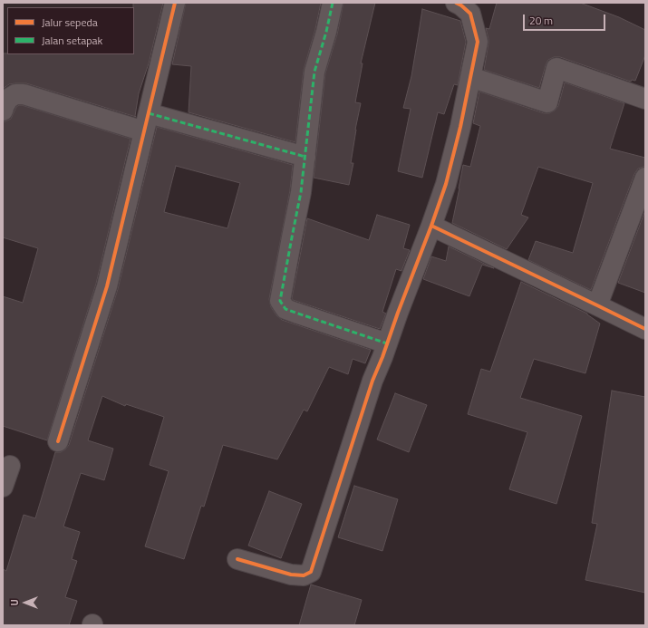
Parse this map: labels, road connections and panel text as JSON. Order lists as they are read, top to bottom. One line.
{"legend":["Jalur sepeda","Jalan setapak"],"scale_bar":"20 m","north":"left"}
